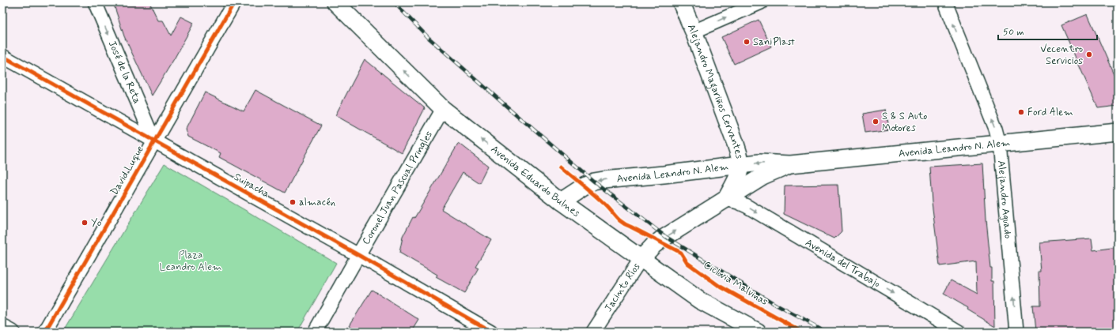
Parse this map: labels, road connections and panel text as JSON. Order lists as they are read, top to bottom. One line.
{"streets":{"main road":["Alejandro Magariños Cervantes","Avenida Leandro N. Alem","Avenida Eduardo Bulnes"],"street":["José de la Reta","David Luque","Suipacha","Coronel Juan Pascual Pringles","Alejandro Aguado","Avenida del Trabajo","Jacinto Ríos"],"cycle path":["Ciclovia Malvinas"]},"crossings":[["José de la Reta","David Luque"],["José de la Reta","Suipacha"],["Alejandro Magariños Cervantes","Avenida Leandro N. Alem"],["Alejandro Magariños Cervantes","Avenida del Trabajo"],["Avenida Leandro N. Alem","Avenida Eduardo Bulnes"],["Avenida Leandro N. Alem","Alejandro Aguado"],["Avenida Leandro N. Alem","Avenida del Trabajo"],["Avenida Leandro N. Alem","Jacinto Ríos"],["David Luque","Suipacha"],["Avenida Eduardo Bulnes","Coronel Juan Pascual Pringles"],["Avenida Eduardo Bulnes","Jacinto Ríos"],["Suipacha","Coronel Juan Pascual Pringles"]],"one_way":["José de la Reta","Avenida Eduardo Bulnes","Alejandro Aguado","Avenida del Trabajo"],"parks":["Plaza Leandro Alem"],"places":["SaniPlast","Vecentro Servicios","Ford Alem","S & S Auto Motores","almacén","Yo"],"scale_bar":"50 m"}
